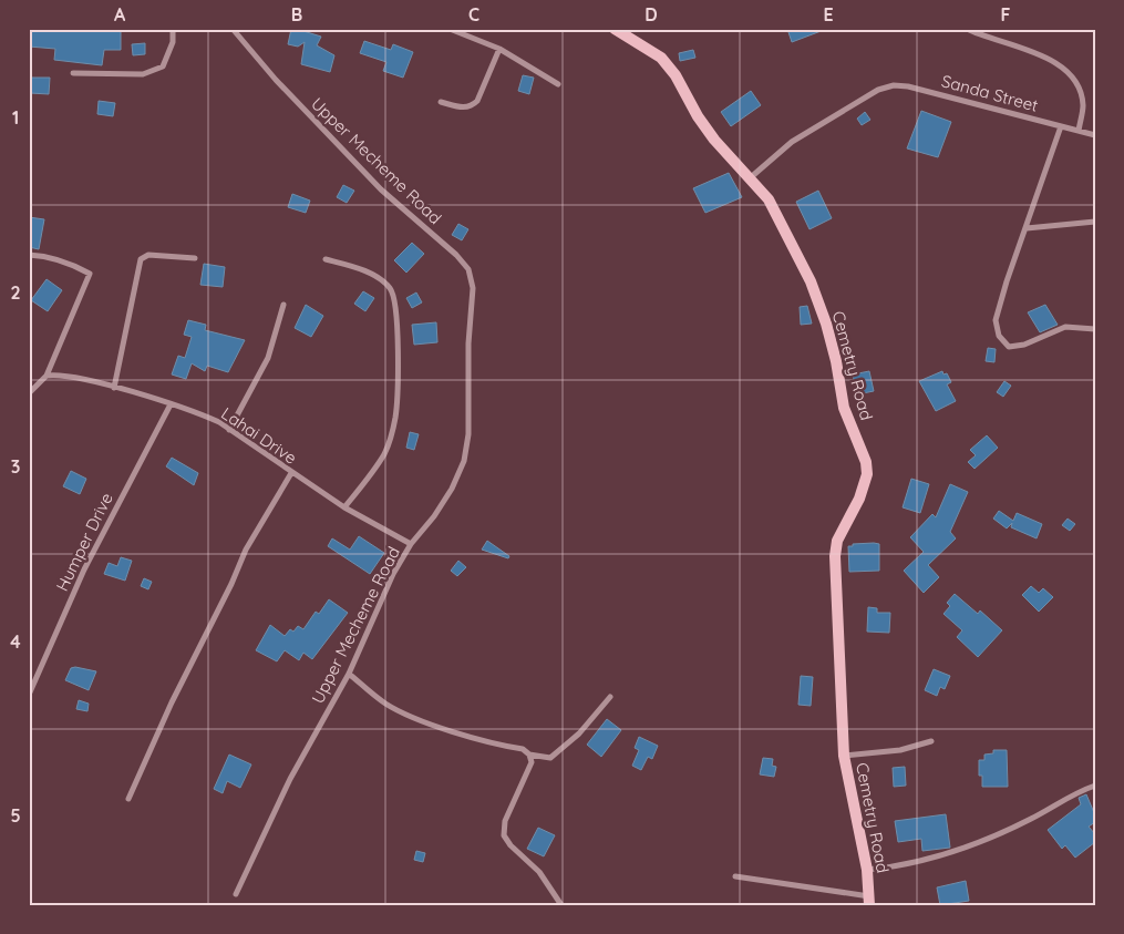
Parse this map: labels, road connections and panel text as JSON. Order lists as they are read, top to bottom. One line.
{"streets":{"street":["Sanda Street","Upper Mecheme Road","Cemetry Road","Lahai Drive","Humper Drive"]},"crossings":[["Sanda Street","Cemetry Road"],["Upper Mecheme Road","Lahai Drive"],["Lahai Drive","Humper Drive"]],"grid":{"columns":["A","B","C","D","E","F"],"rows":["1","2","3","4","5"]}}
